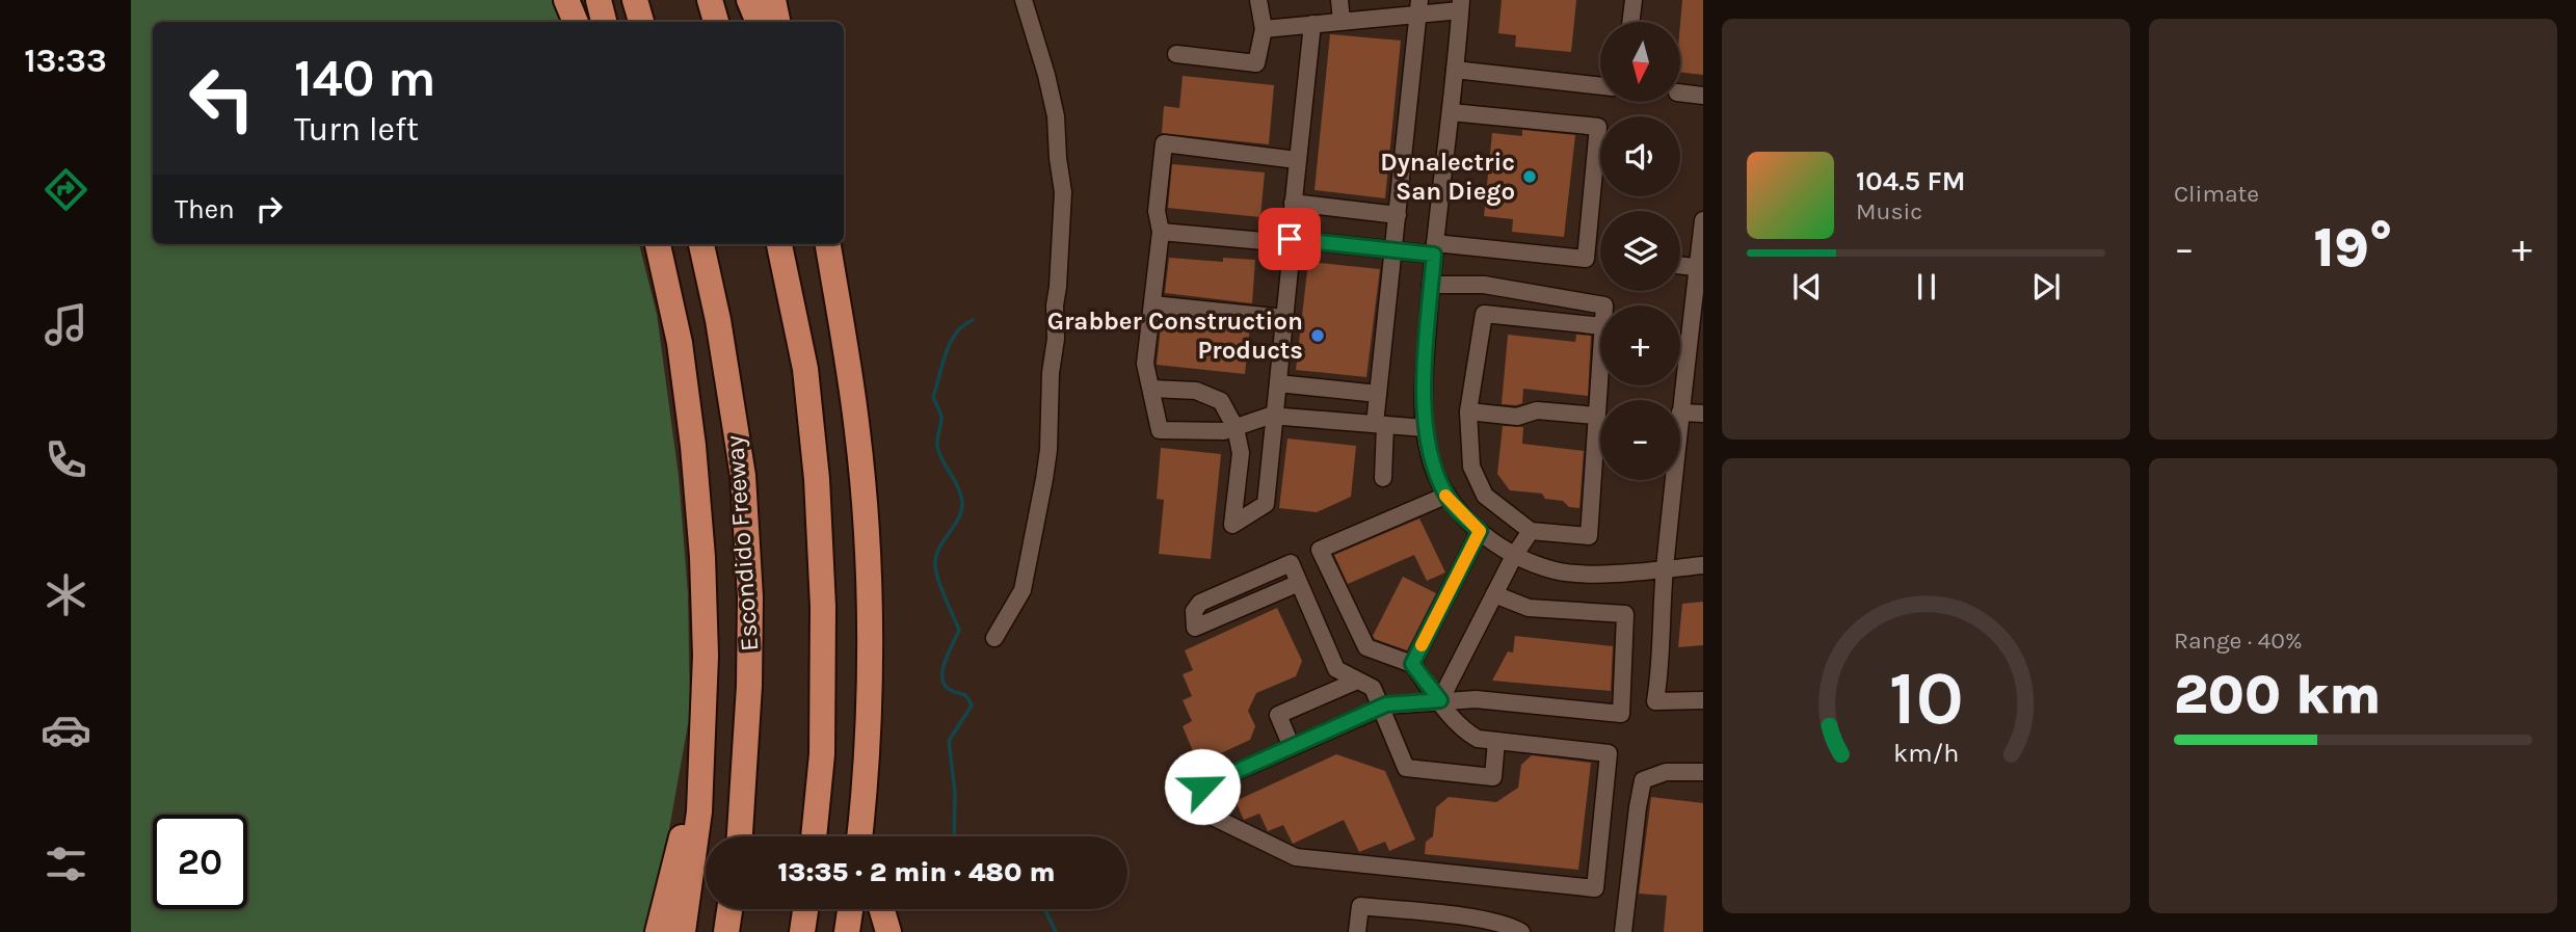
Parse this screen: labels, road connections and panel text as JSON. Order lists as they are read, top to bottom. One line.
{"streets":{"highway":["Escondido Freeway"]},"places":["Dynalectric San Diego","Grabber Construction Products"],"north":"bottom","page":{"tabs":"13:33","tile":["Climate",["Range · 40%","200 km"]],"map_buttons":["+","−"],"turn":["140 m","Turn left"],"song":["104.5 FM","Music"],"then":"Then","heat":["−","19°","+"],"limit":"20","trip":"13:35 · 2 min · 480 m","gauge":["10","km/h"]}}
